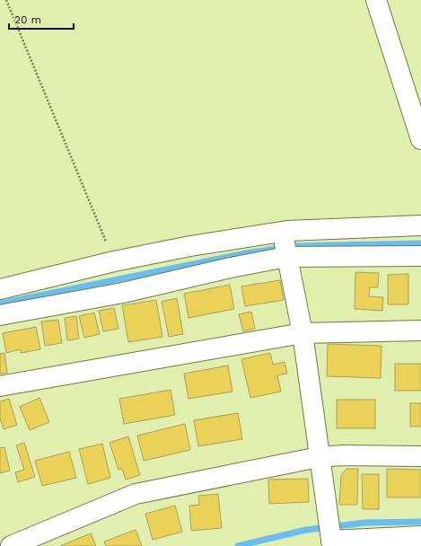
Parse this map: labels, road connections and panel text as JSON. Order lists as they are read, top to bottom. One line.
{"scale_bar":"20 m"}
